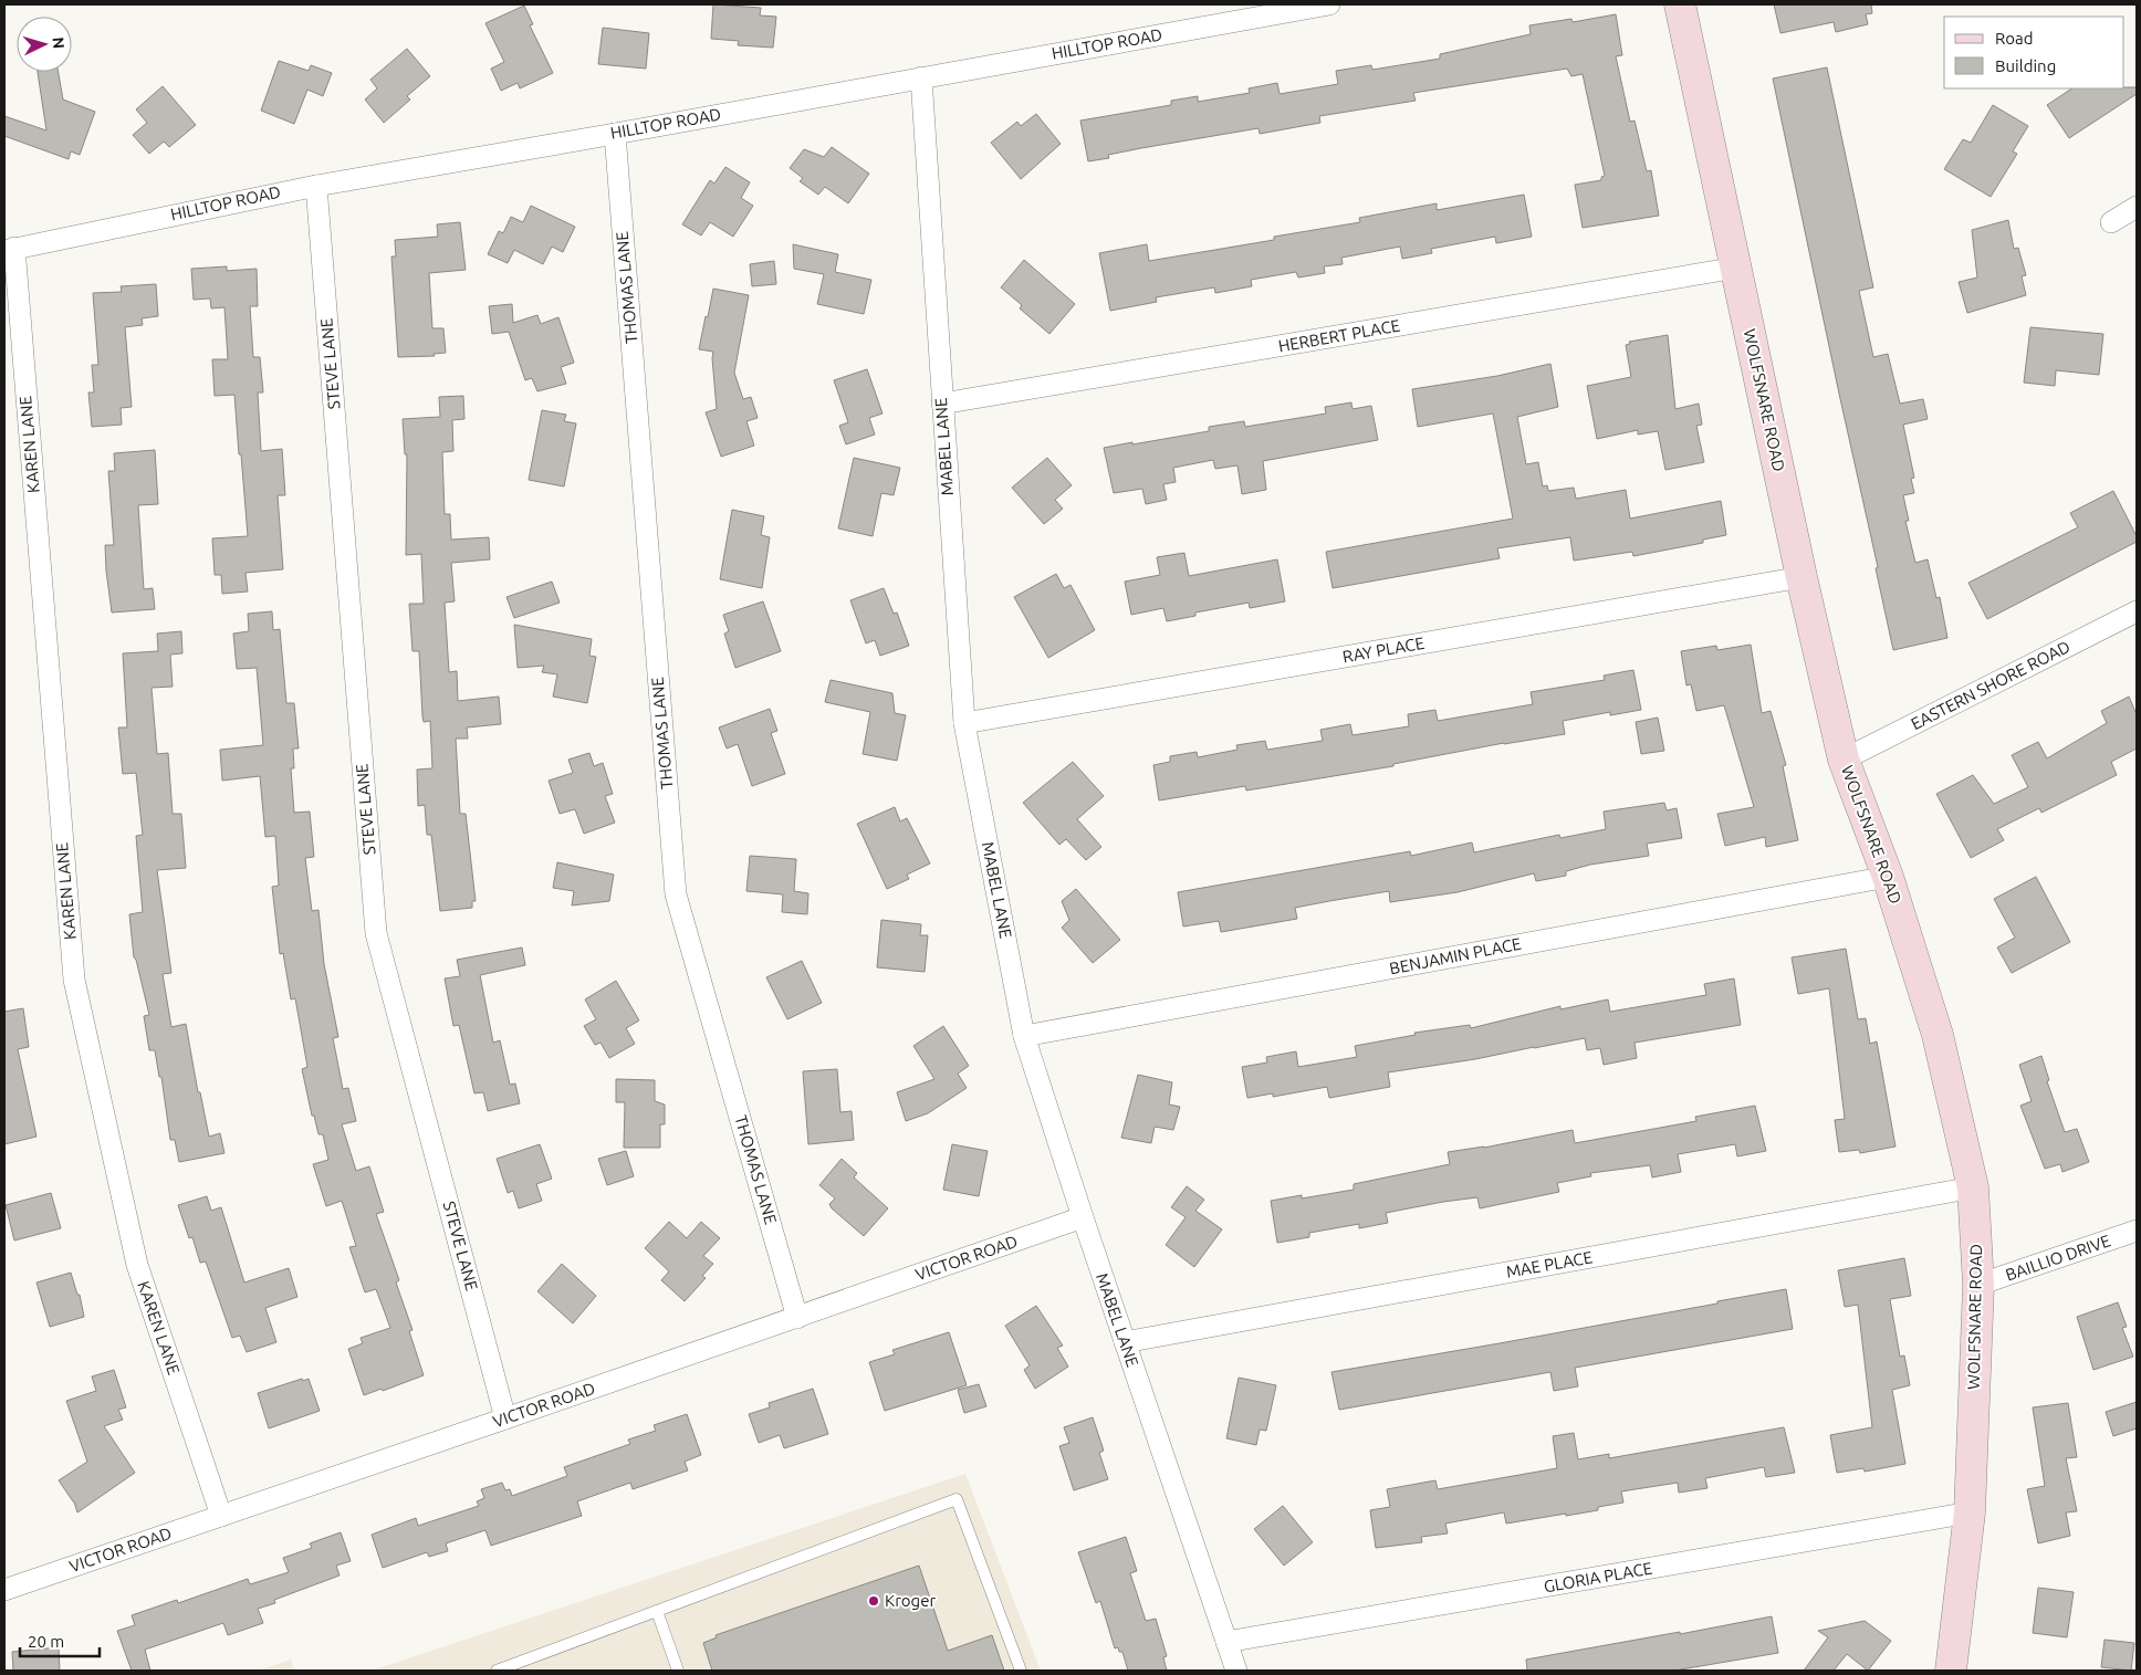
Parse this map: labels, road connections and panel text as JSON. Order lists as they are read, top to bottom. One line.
{"streets":{"street":["HILLTOP ROAD","THOMAS LANE","HERBERT PLACE","STEVE LANE","WOLFSNARE ROAD","KAREN LANE","MABEL LANE","RAY PLACE","EASTERN SHORE ROAD","BENJAMIN PLACE","VICTOR ROAD","BAILLIO DRIVE","MAE PLACE","GLORIA PLACE"]},"crossings":[["HILLTOP ROAD","THOMAS LANE"],["HILLTOP ROAD","STEVE LANE"],["HILLTOP ROAD","KAREN LANE"],["HILLTOP ROAD","MABEL LANE"],["THOMAS LANE","VICTOR ROAD"],["HERBERT PLACE","WOLFSNARE ROAD"],["HERBERT PLACE","MABEL LANE"],["STEVE LANE","VICTOR ROAD"],["WOLFSNARE ROAD","RAY PLACE"],["WOLFSNARE ROAD","EASTERN SHORE ROAD"],["WOLFSNARE ROAD","BENJAMIN PLACE"],["WOLFSNARE ROAD","BAILLIO DRIVE"],["WOLFSNARE ROAD","MAE PLACE"],["WOLFSNARE ROAD","GLORIA PLACE"],["KAREN LANE","VICTOR ROAD"],["MABEL LANE","RAY PLACE"],["MABEL LANE","BENJAMIN PLACE"],["MABEL LANE","VICTOR ROAD"],["MABEL LANE","MAE PLACE"],["MABEL LANE","GLORIA PLACE"]],"places":["Kroger"],"legend":["Road","Building"],"scale_bar":"20 m","north":"right"}
